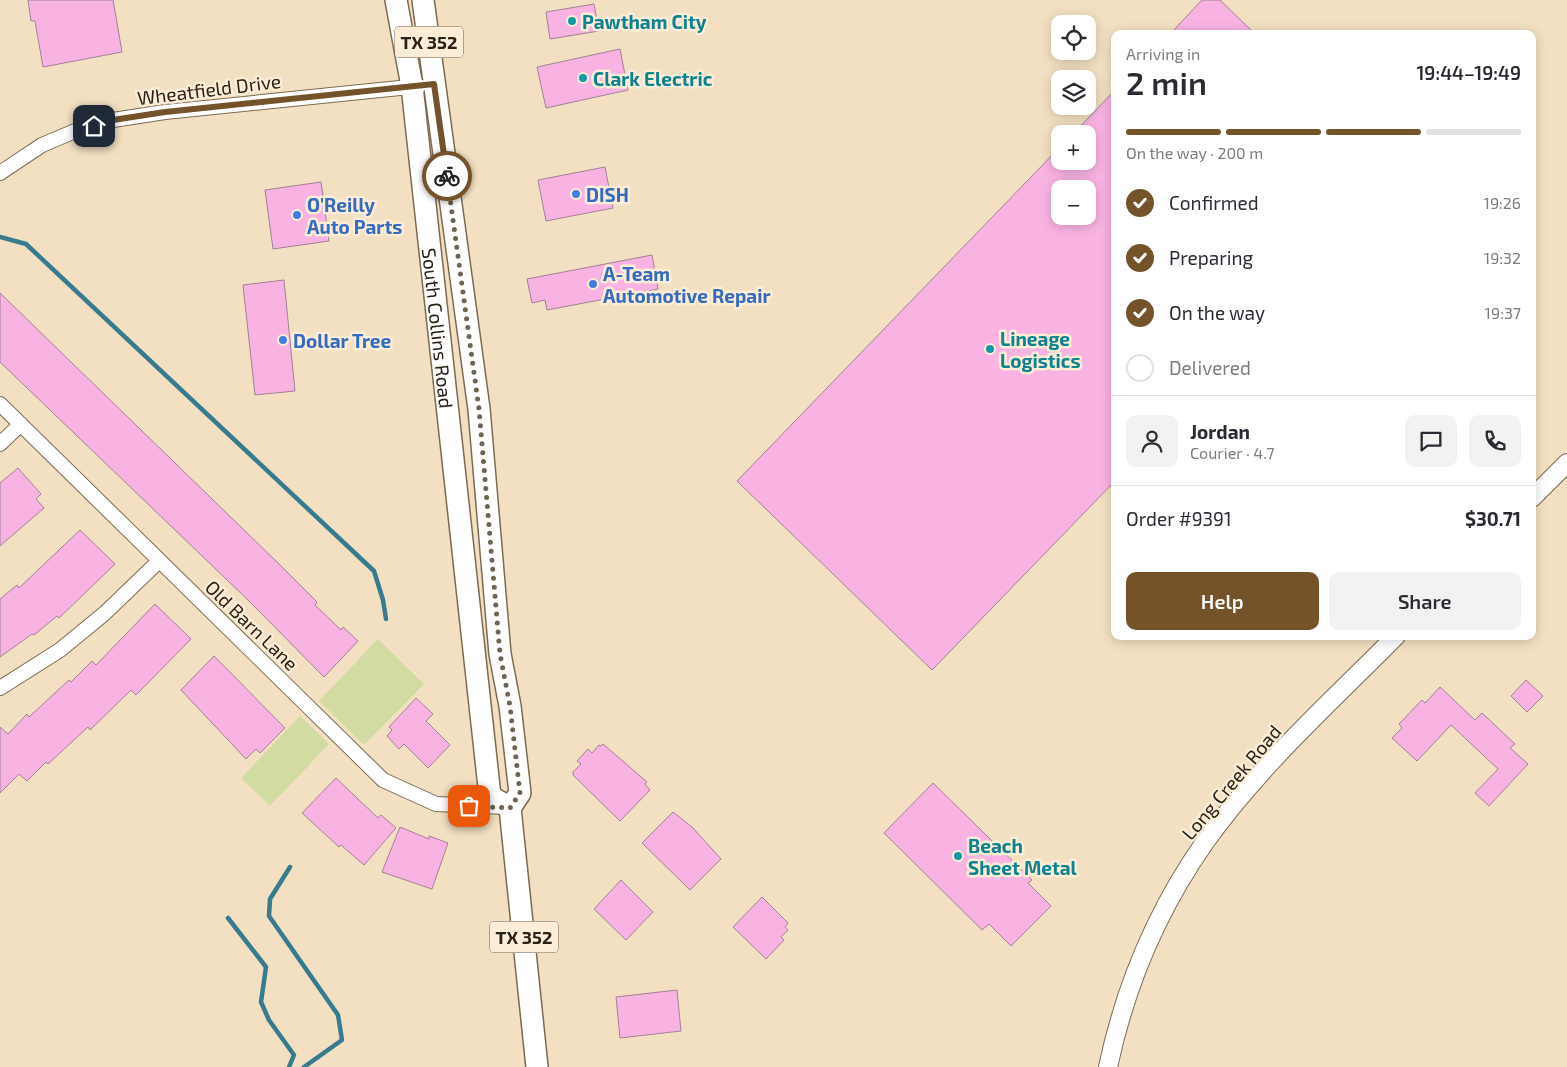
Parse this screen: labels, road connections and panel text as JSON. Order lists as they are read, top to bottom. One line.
{"streets":{"main road":["TX 352","South Collins Road"],"street":["Wheatfield Drive","Old Barn Lane","Long Creek Road"]},"crossings":[["TX 352","South Collins Road"],["TX 352","Old Barn Lane"],["Wheatfield Drive","South Collins Road"]],"places":["Pawtham City","Clark Electric","DISH","O'Reilly Auto Parts","A-Team Automotive Repair","Dollar Tree","Lineage Logistics","Beach Sheet Metal"],"page":{"map_buttons":["+","−"],"heading":["2 min","Arriving in","19:44–19:49"],"panel":["Jordan","Courier · 4.7","Order #9391","$30.71"],"bar":"On the way · 200 m","list":[["Confirmed","19:26"],["Preparing","19:32"],["On the way","19:37"],"Delivered"],"buttons":["Help","Share"]}}
